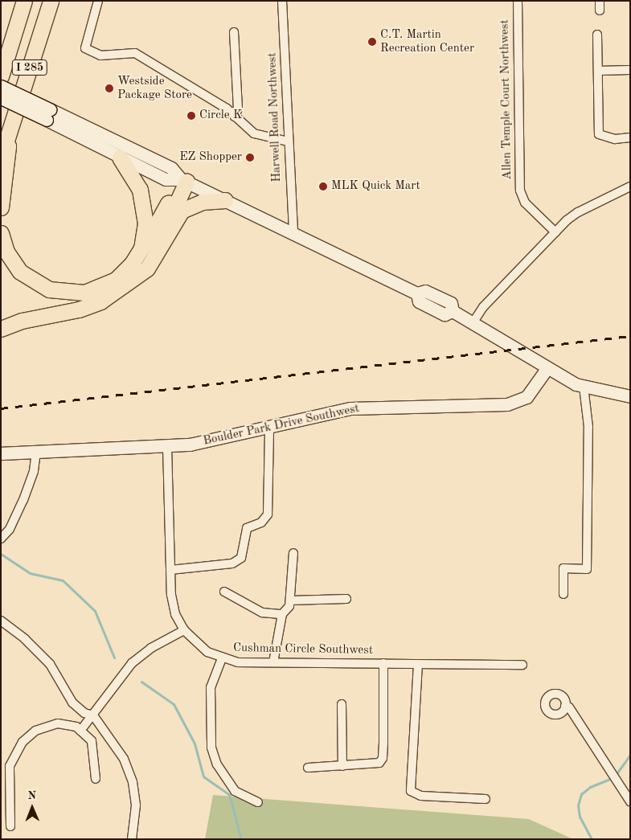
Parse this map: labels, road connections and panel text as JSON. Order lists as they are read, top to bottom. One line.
{"streets":{"highway":["I 285"],"main road":["Boulder Park Drive Southwest"],"street":["Allen Temple Court Northwest","Harwell Road Northwest","Cushman Circle Southwest"]},"crossings":[["Boulder Park Drive Southwest","Cushman Circle Southwest"]],"places":["C.T. Martin Recreation Center","Westside Package Store","Circle K","EZ Shopper","MLK Quick Mart"],"north":"top"}
